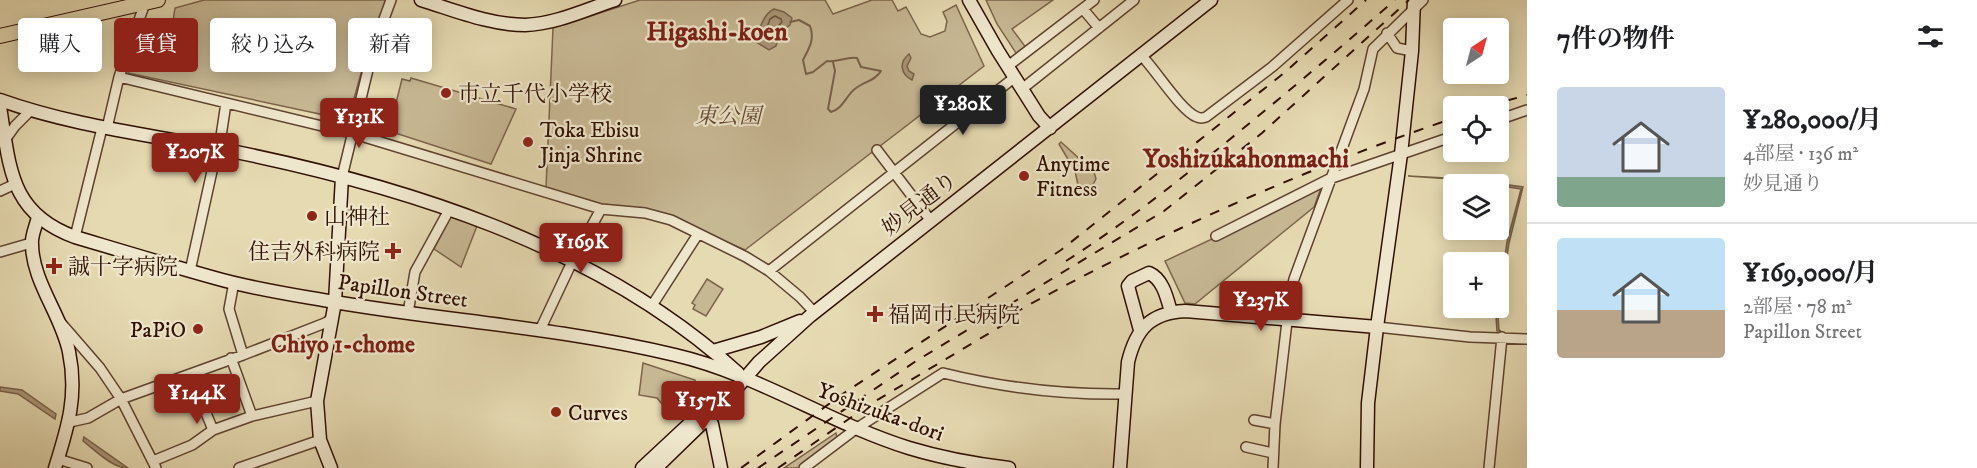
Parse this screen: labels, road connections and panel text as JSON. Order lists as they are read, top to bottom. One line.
{"streets":{"street":["妙見通り","Papillon Street","Yoshizuka-dori"]},"crossings":[["妙見通り","Papillon Street"],["妙見通り","Yoshizuka-dori"],["Papillon Street","Yoshizuka-dori"]],"districts":["Higashi-koen","Yoshizukahonmachi","Chiyo 1-chome"],"parks":["東公園"],"places":{"other":["市立千代小学校","Toka Ebisu Jinja Shrine","Anytime Fitness","山神社","PaPiO","Curves"],"health":["住吉外科病院","誠十字病院","福岡市民病院"]},"north":"top right","page":{"heading":"7件の物件","map_buttons":"+","chip":["購入","賃貸","絞り込み","新着"],"list":[{"name":"¥280,000/月","note":"4部屋 · 136 m² · 妙見通り"},{"name":"¥169,000/月","note":"2部屋 · 78 m² · Papillon Street"}],"price":["¥280K","¥131K","¥207K","¥169K","¥237K","¥144K","¥157K"]}}
